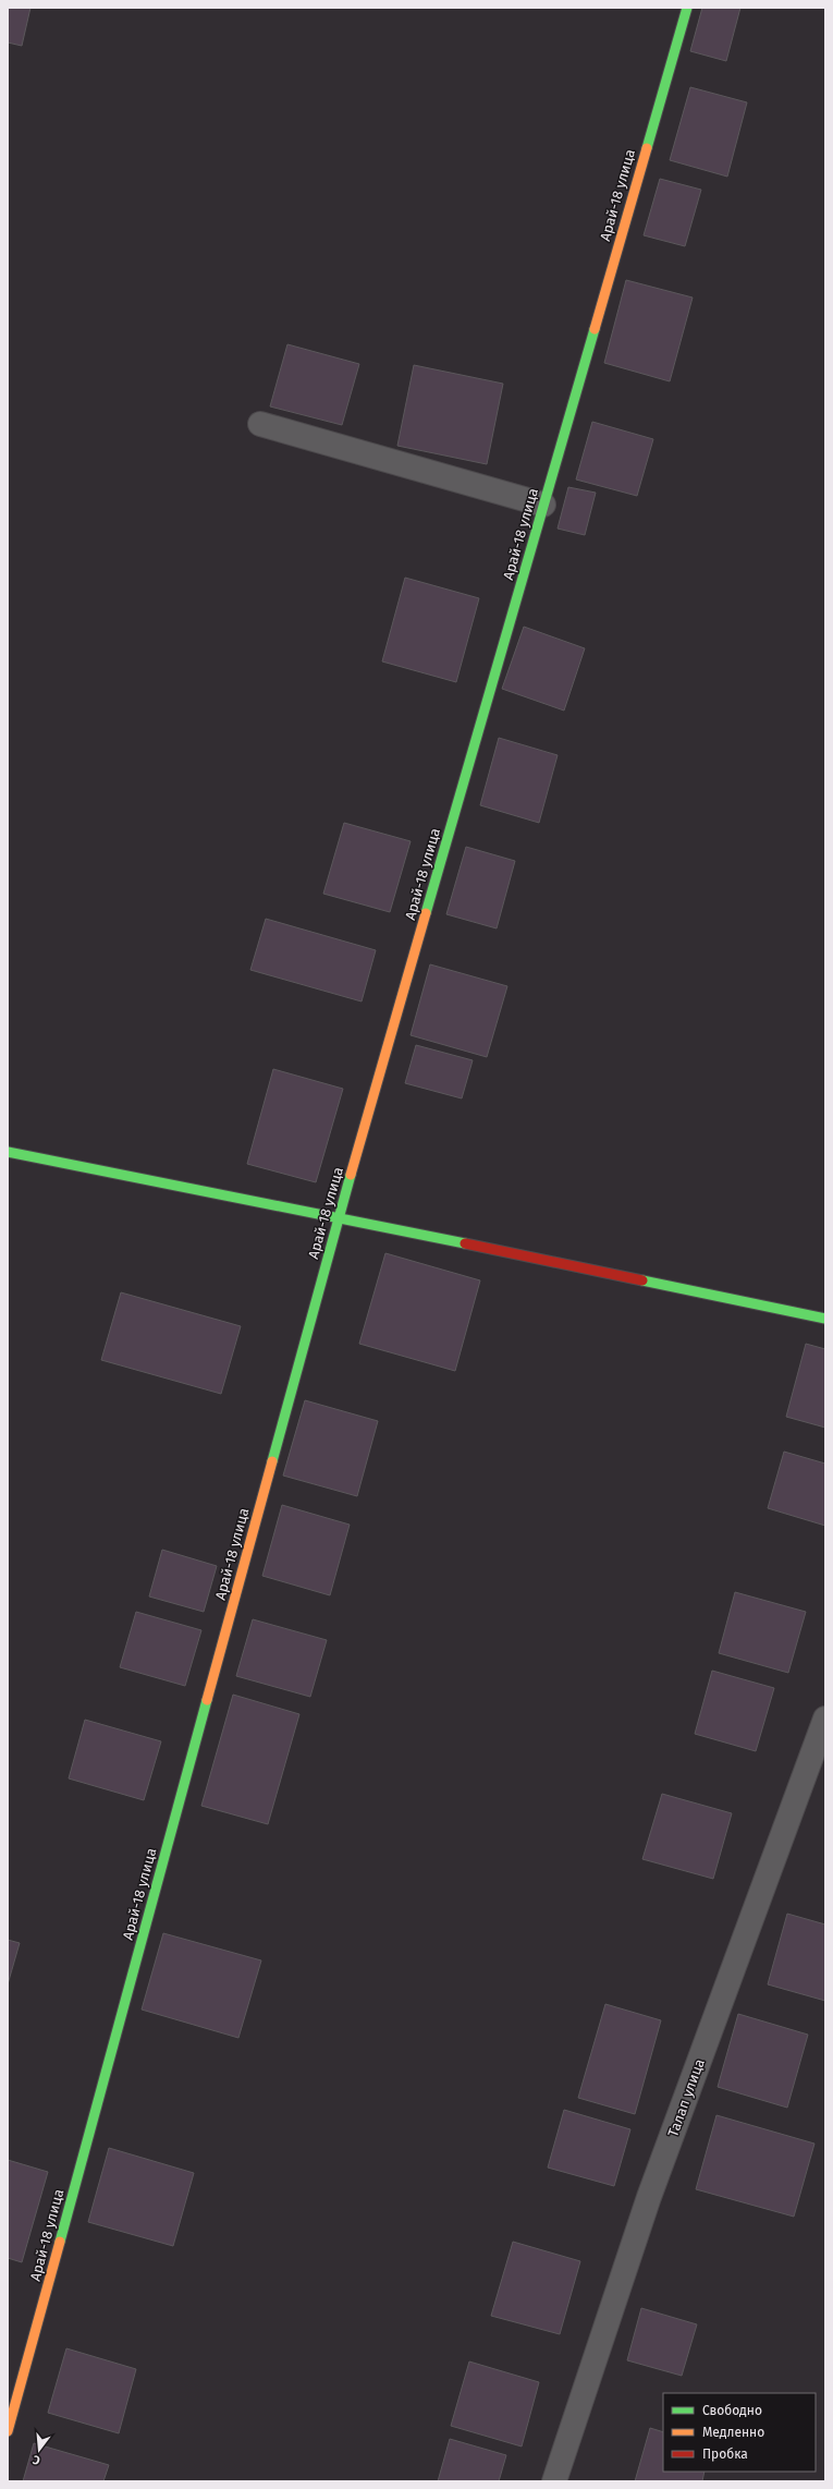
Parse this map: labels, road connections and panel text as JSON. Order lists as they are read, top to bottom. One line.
{"streets":{"street":["Арай-18 улица","Талап улица"]},"legend":["Свободно","Медленно","Пробка"],"north":"bottom"}
